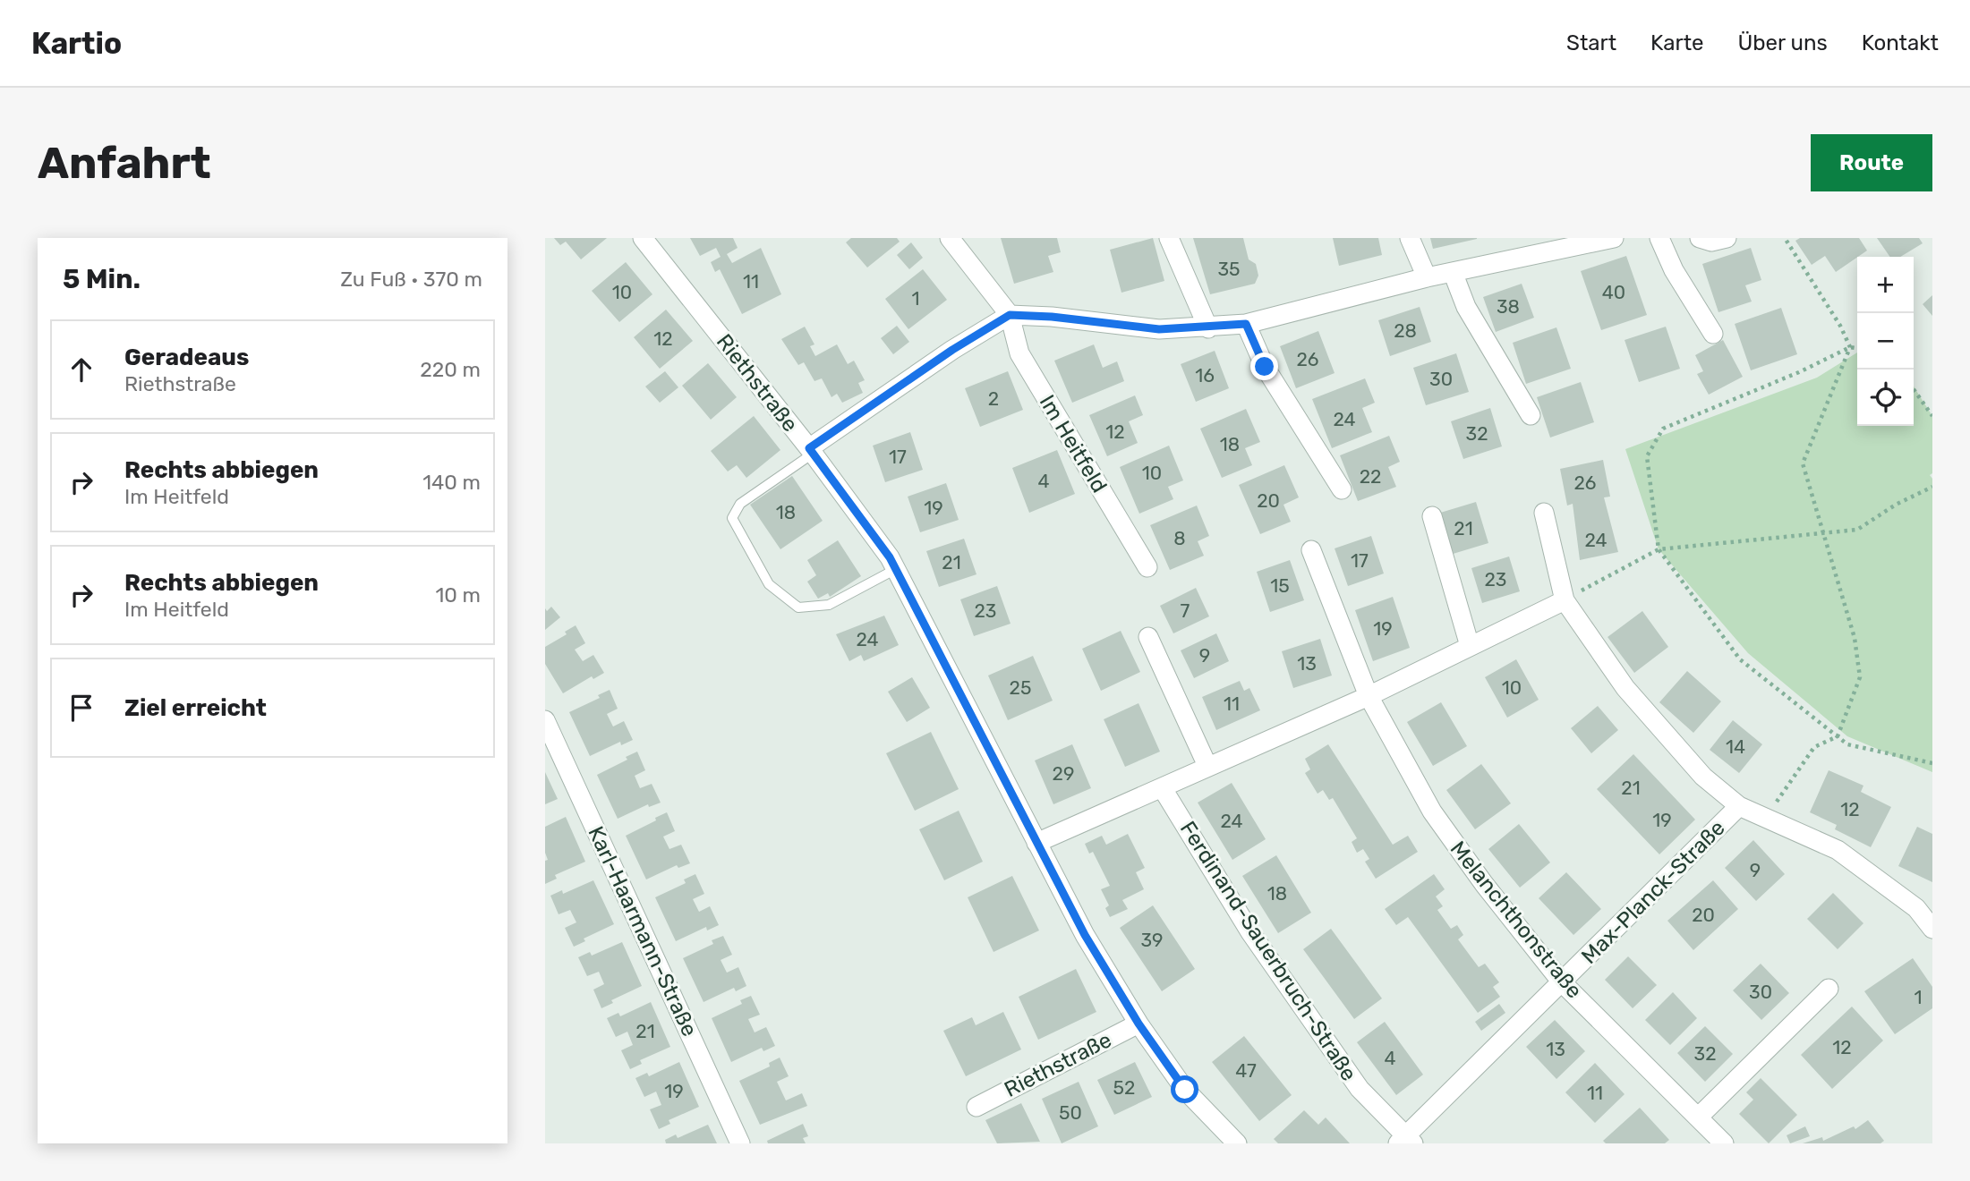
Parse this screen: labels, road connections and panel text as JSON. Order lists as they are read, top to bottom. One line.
{"streets":{"street":["Riethstraße","Im Heitfeld","Max-Planck-Straße","Melanchthonstraße","Karl-Haarmann-Straße","Ferdinand-Sauerbruch-Straße"]},"crossings":[["Max-Planck-Straße","Melanchthonstraße"],["Max-Planck-Straße","Ferdinand-Sauerbruch-Straße"]],"house_numbers":["35","11","10","40","1","38","28","12","26","16","30","2","24","12","32","18","17","10","22","4","26","20","19","18","21","8","24","17","21","23","15","23","7","19","24","9","13","25","10","11","14","29","21","12","19","24","9","18","20","39","30","1","21","12","13","32","4","47","52","19","11","50"],"page":{"header":"Kartio","nav":["Start","Karte","Über uns","Kontakt"],"buttons":"Route","title":"Anfahrt","heading":["5 Min.","Zu Fuß · 370 m"],"map_buttons":["+","−"],"list":[["Geradeaus","Riethstraße","220 m"],["Rechts abbiegen","Im Heitfeld","140 m"],["Rechts abbiegen","Im Heitfeld","10 m"],"Ziel erreicht"]}}
